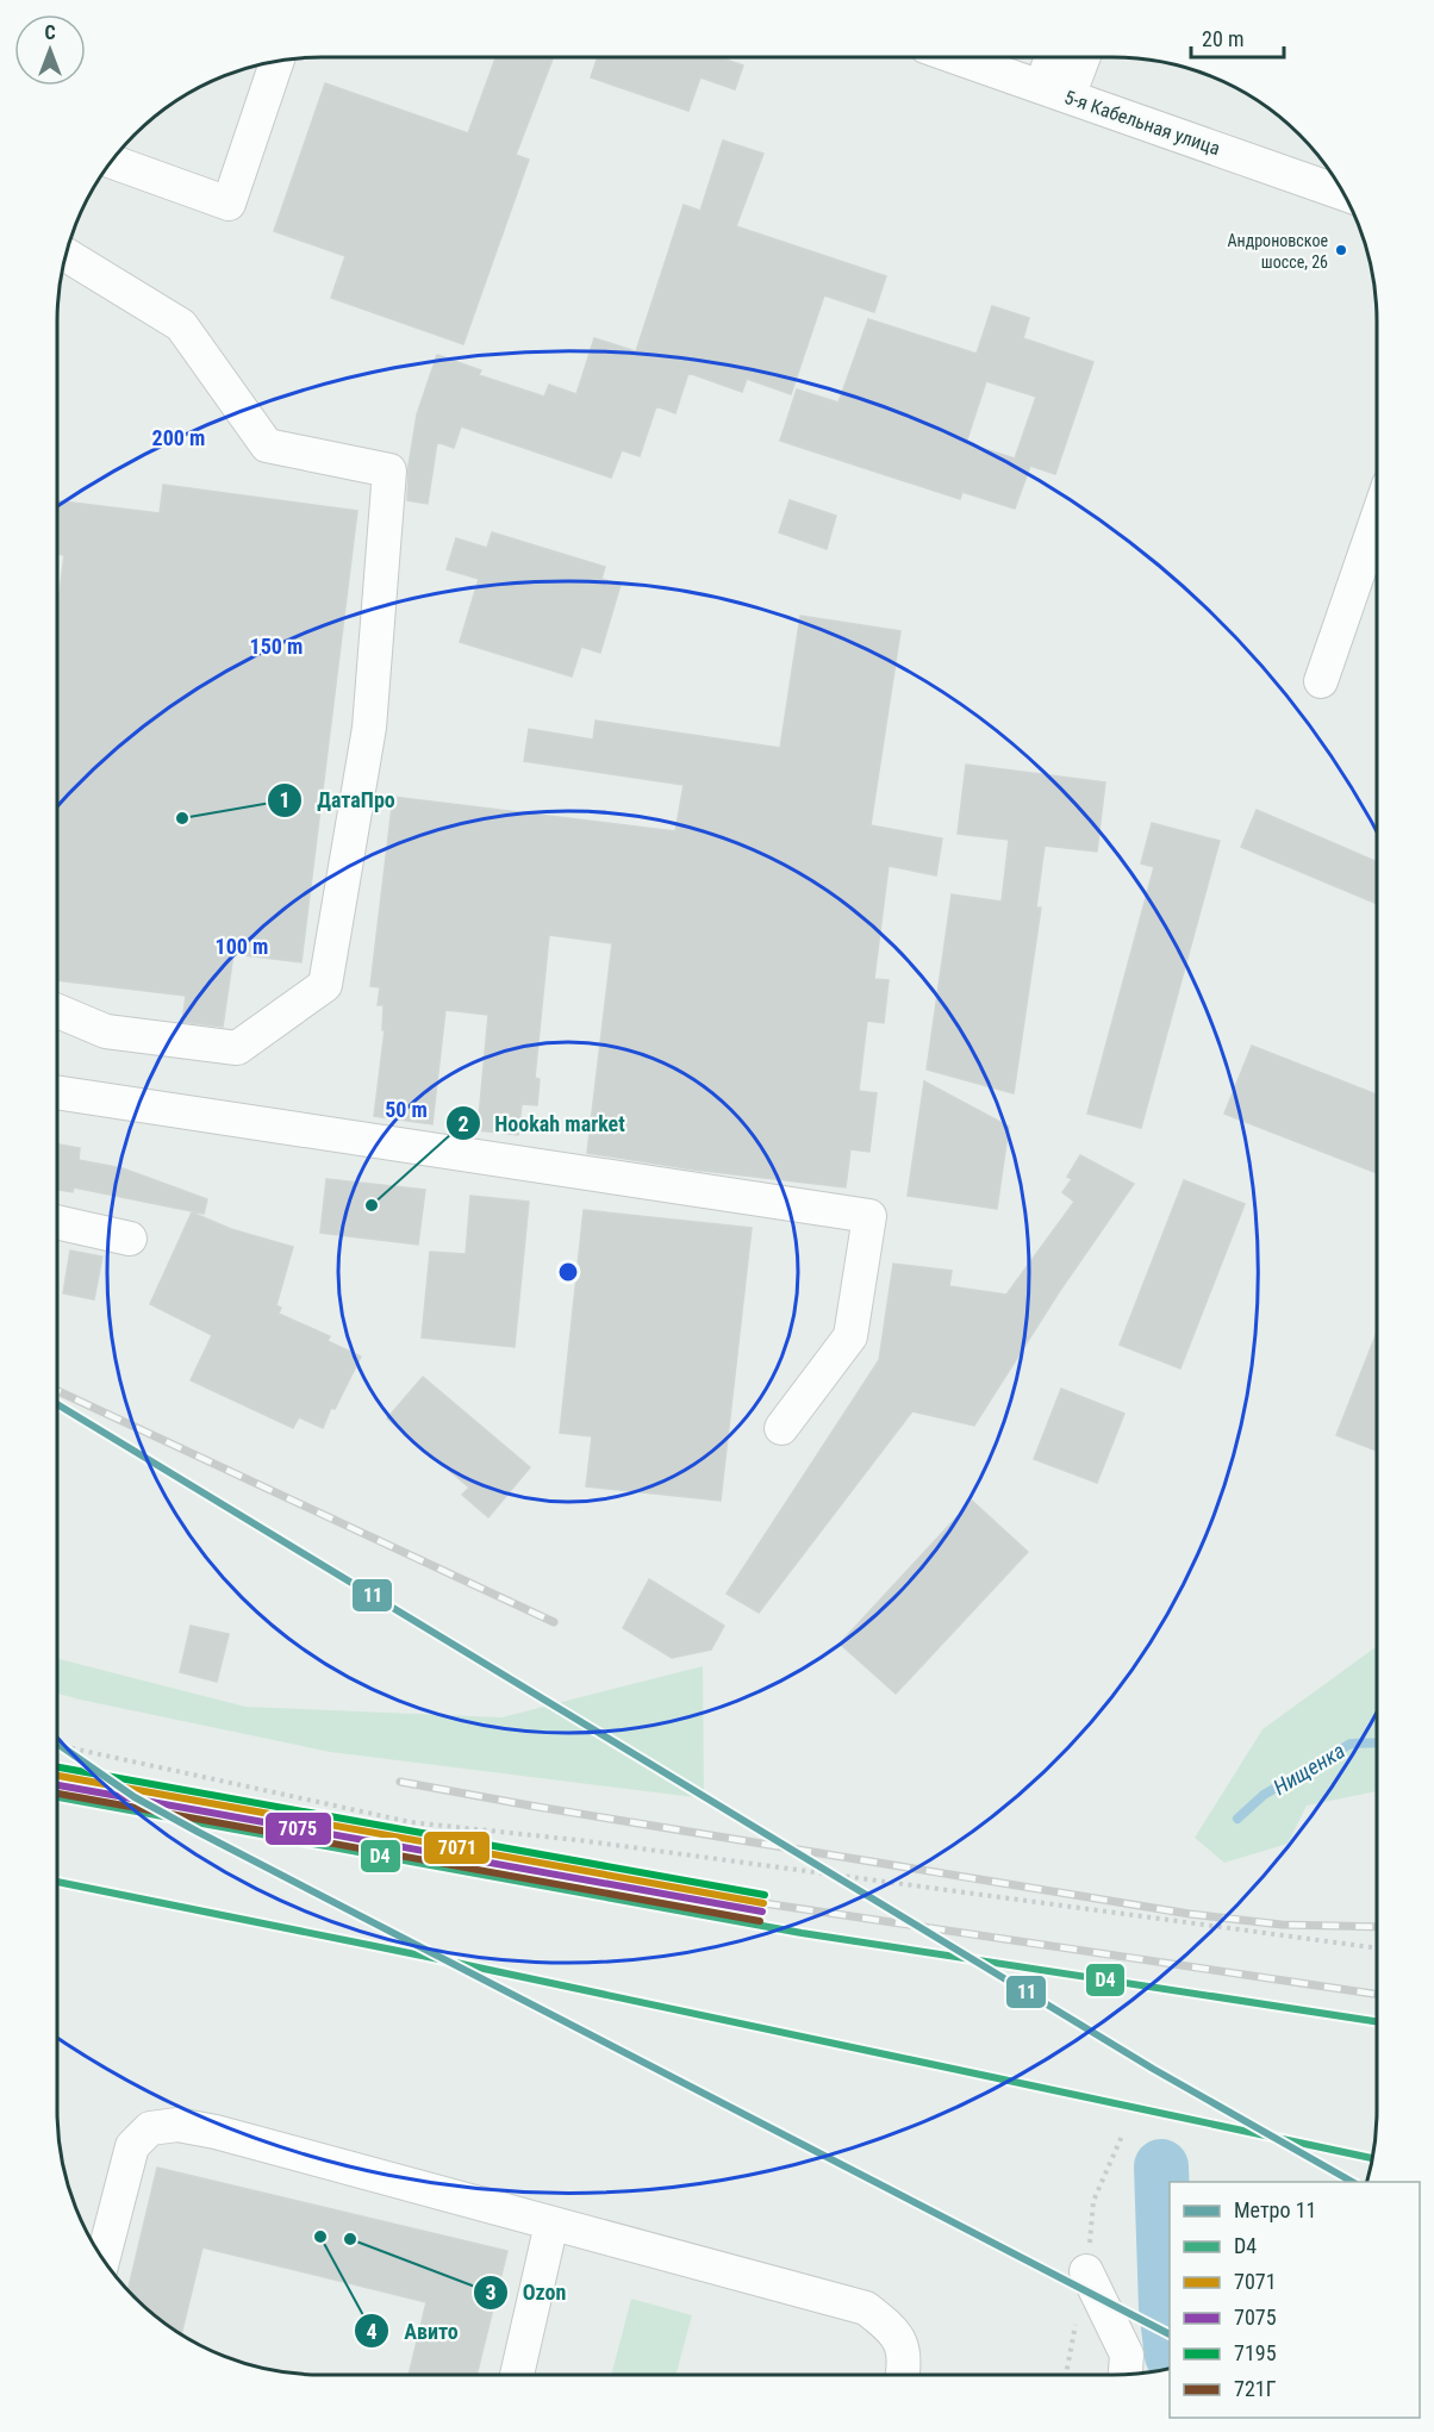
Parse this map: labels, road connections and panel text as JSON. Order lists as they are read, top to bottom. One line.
{"streets":{"street":["5-я Кабельная улица"]},"water":["Нищенка"],"places":["Андроновское шоссе, 26","ДатаПро","Hookah market","Авито","Ozon"],"lines":["metro line 11","transit line 7195","transit line 7071","transit line 7075","transit line 721Г","transit line D4"],"legend":["Метро 11","D4","7071","7075","7195","721Г"],"scale_bar":"20 m","north":"top","rings":["200 m","150 m","100 m","50 m"]}
